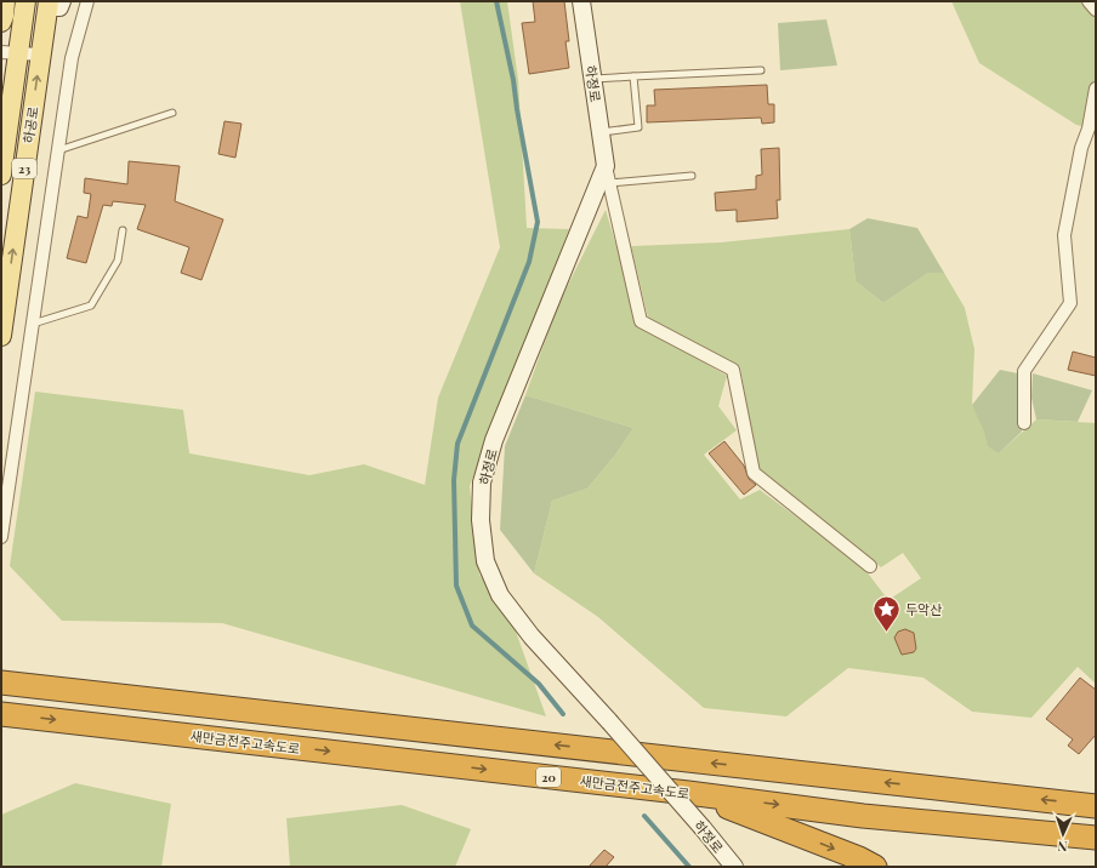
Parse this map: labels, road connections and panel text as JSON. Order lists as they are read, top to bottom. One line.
{"streets":{"highway":["새만금전주고속도로","20"],"main road":["하공로","23"],"street":["하정로"]},"places":{"place":["두악산"]},"north":"bottom"}
